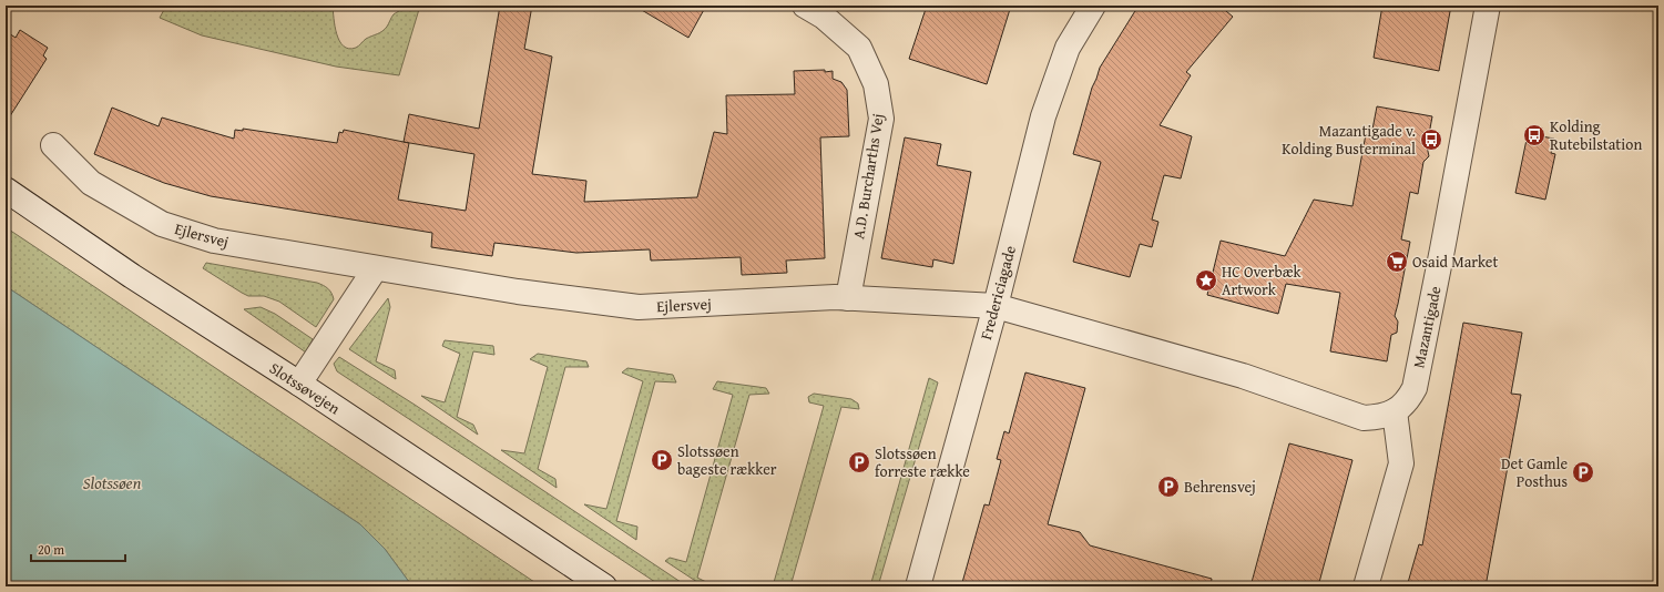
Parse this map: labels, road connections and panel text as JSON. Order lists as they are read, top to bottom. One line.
{"streets":{"street":["A.D. Burcharths Vej","Ejlersvej","Fredericiagade","Mazantigade","Slotssøvejen"]},"crossings":[["A.D. Burcharths Vej","Ejlersvej"],["Ejlersvej","Fredericiagade"]],"water":["Slotssøen"],"places":{"bus stop":["Kolding Rutebilstation","Mazantigade v. Kolding Busterminal"],"supermarket":["Osaid Market"],"place":["HC Overbæk Artwork"],"parking":["Slotssøen bageste rækker","Slotssøen forreste række","Det Gamle Posthus","Behrensvej"]},"scale_bar":"20 m"}
